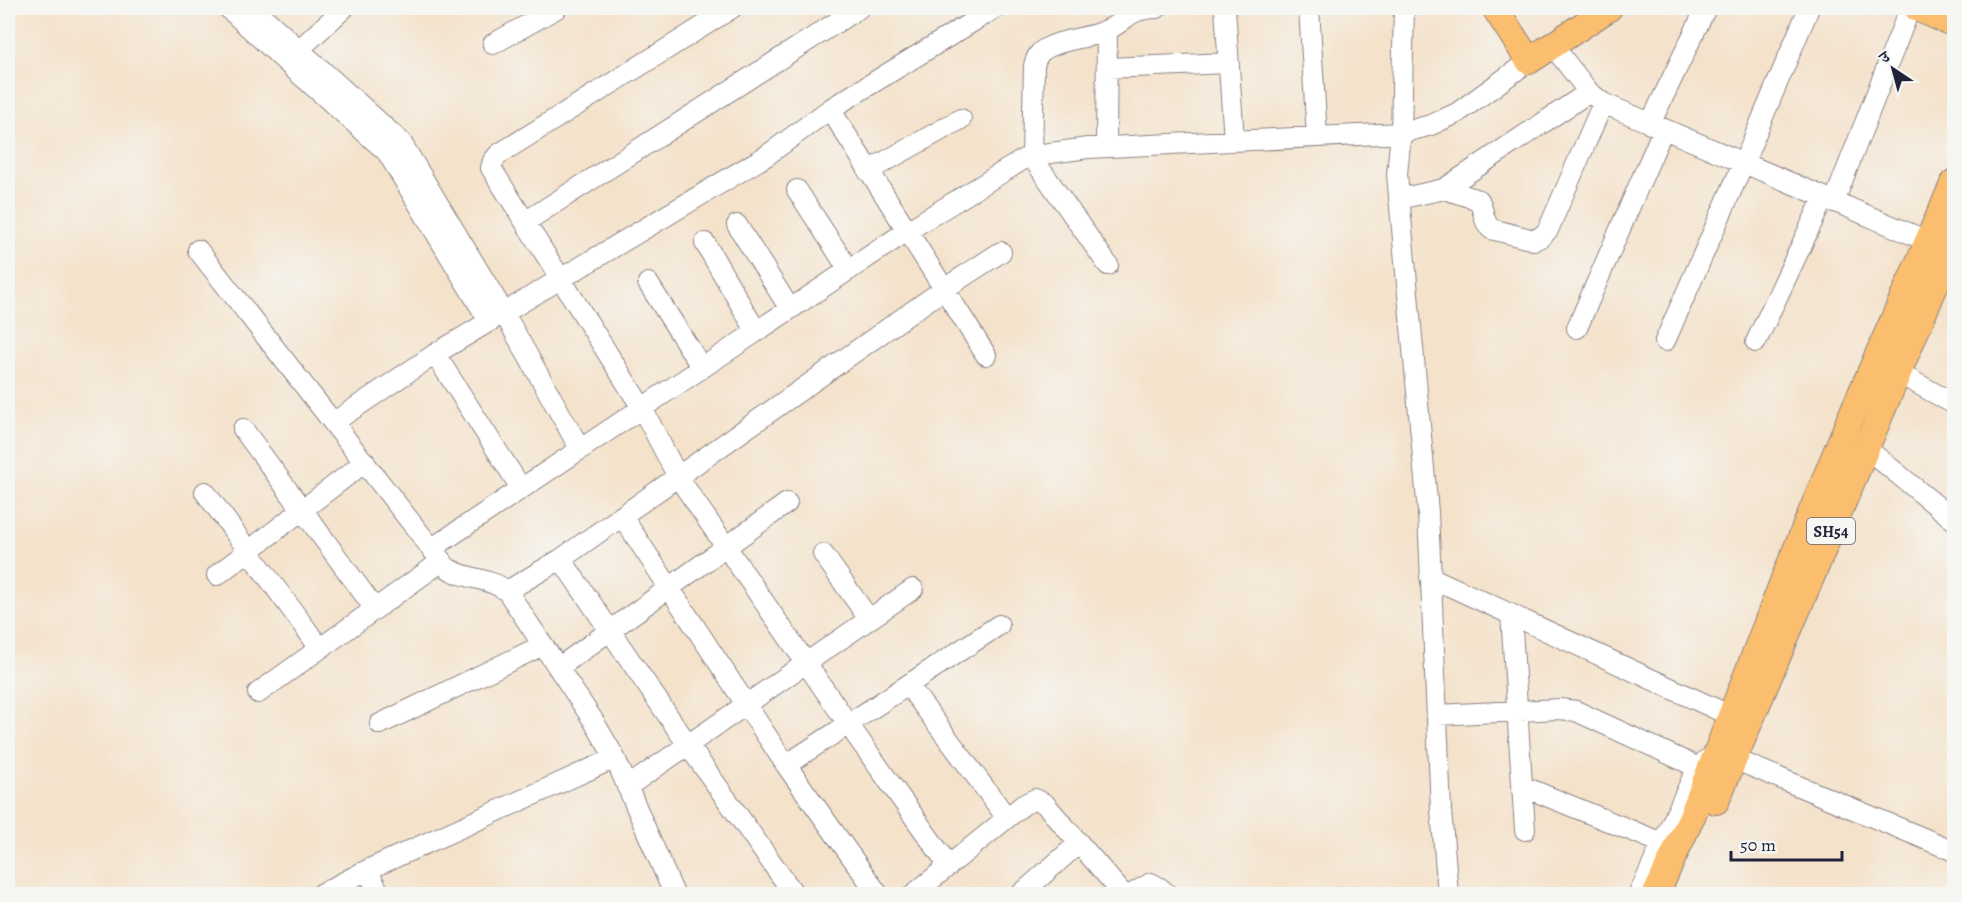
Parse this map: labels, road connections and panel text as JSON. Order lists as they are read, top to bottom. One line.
{"streets":{"main road":["SH54"]},"scale_bar":"50 m","north":"top left"}
